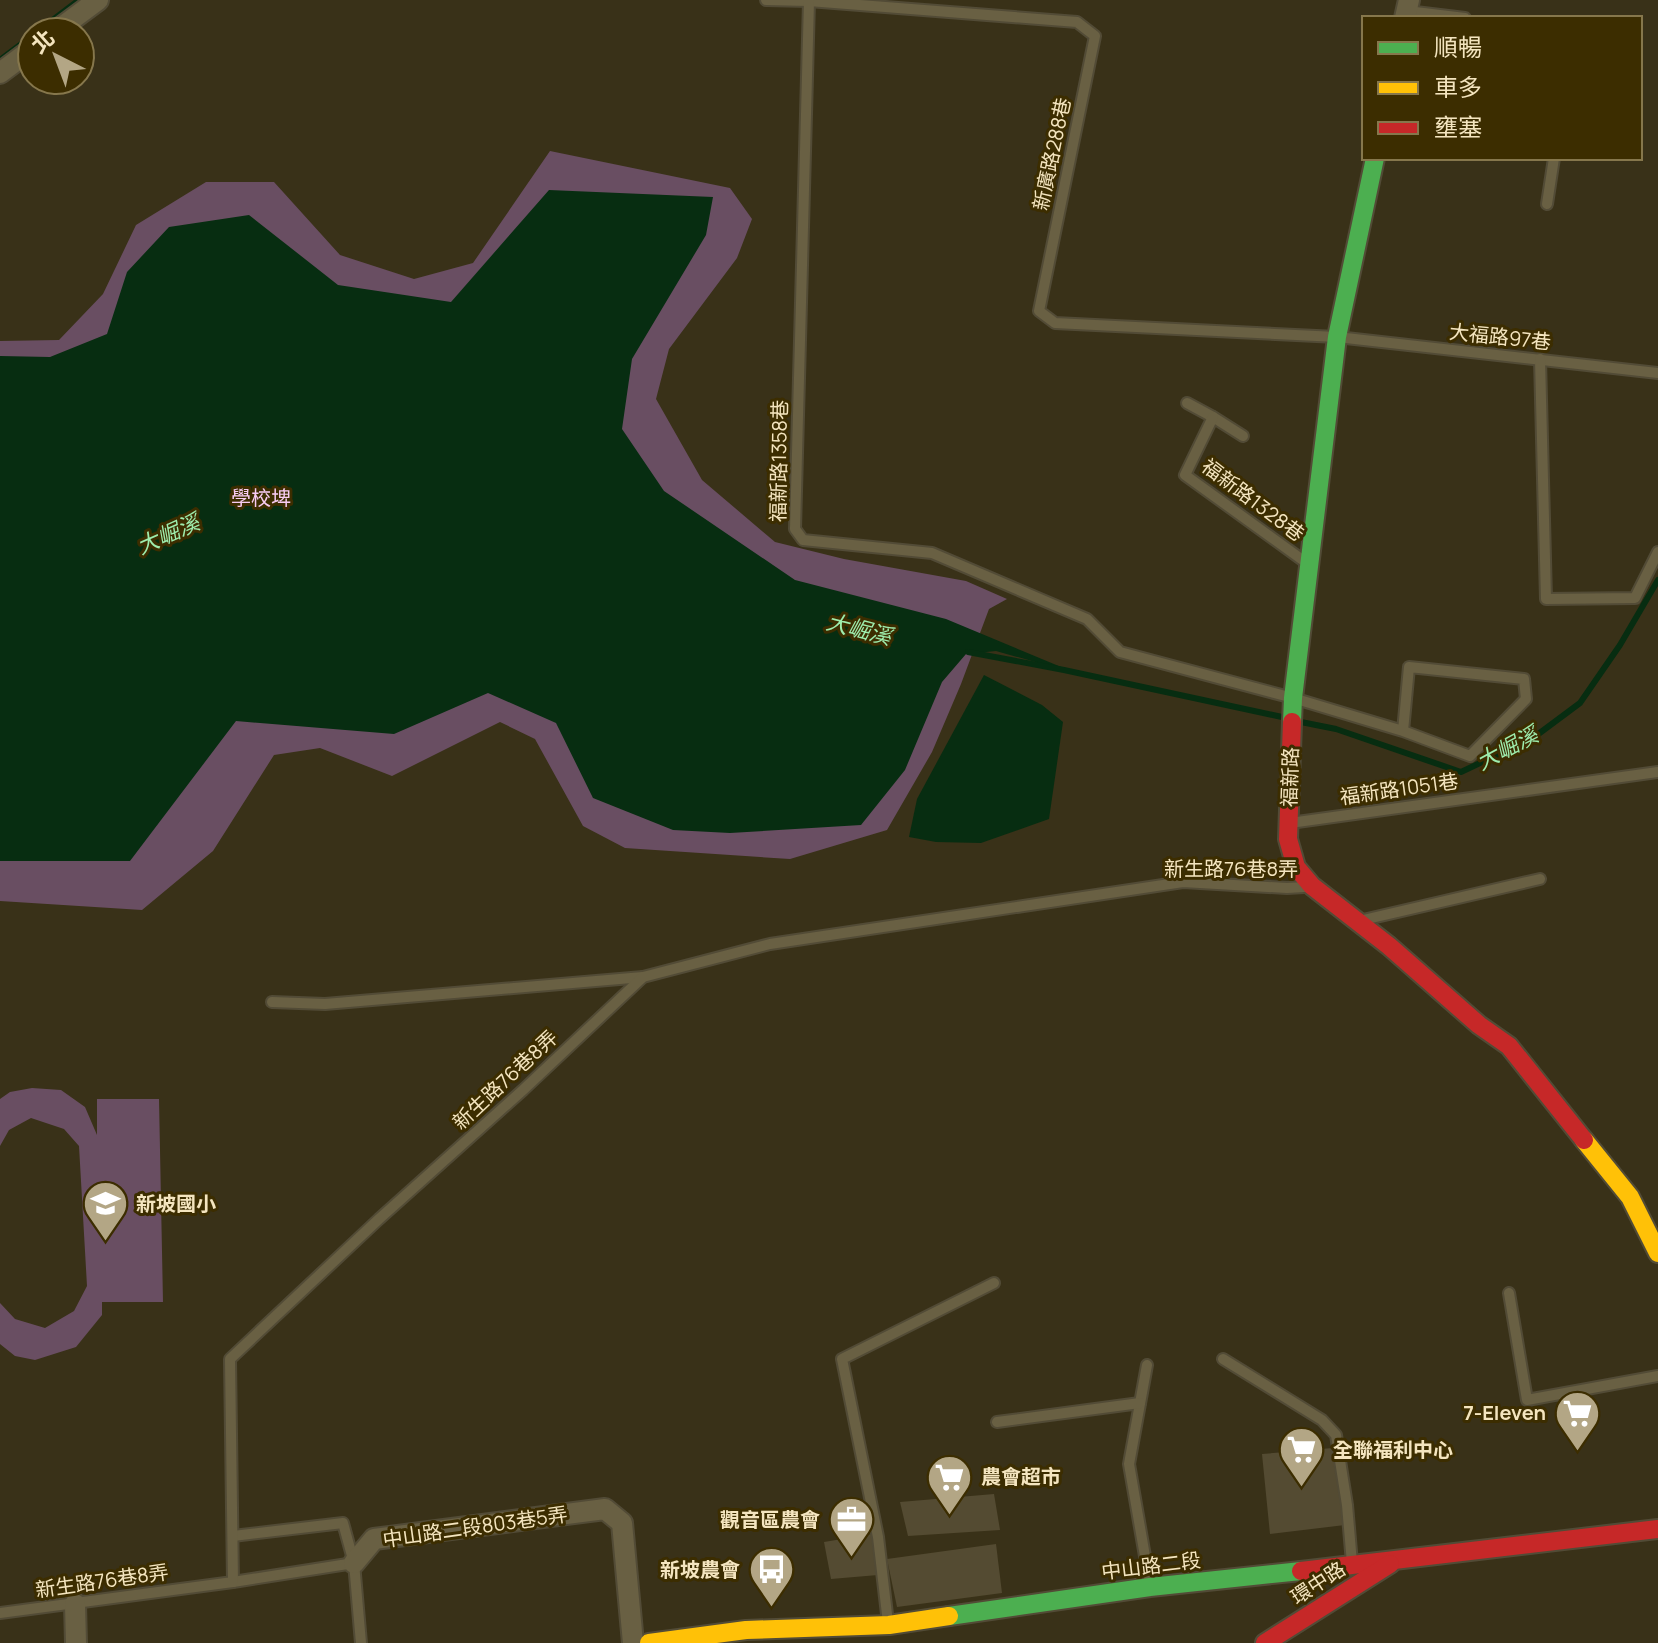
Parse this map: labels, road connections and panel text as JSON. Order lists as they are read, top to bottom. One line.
{"streets":{"street":["福新路","中山路二段803巷5弄","中山路二段","環中路"],"lane":["新廣路288巷","大福路97巷","福新路1358巷","福新路1328巷","福新路1051巷","新生路76巷8弄"]},"crossings":[["新廣路288巷","大福路97巷"],["新廣路288巷","福新路1358巷"],["新廣路288巷","福新路"],["大福路97巷","福新路"],["福新路1358巷","福新路"],["福新路1328巷","福新路"],["福新路","福新路1051巷"],["福新路","新生路76巷8弄"],["中山路二段","環中路"]],"water":["大崛溪"],"parks":["學校埤"],"places":{"school or university":["新坡國小"],"supermarket":["7-Eleven","全聯福利中心","農會超市"],"office":["觀音區農會"],"bus stop":["新坡農會"]},"legend":["順暢","車多","壅塞"],"north":"top left"}
